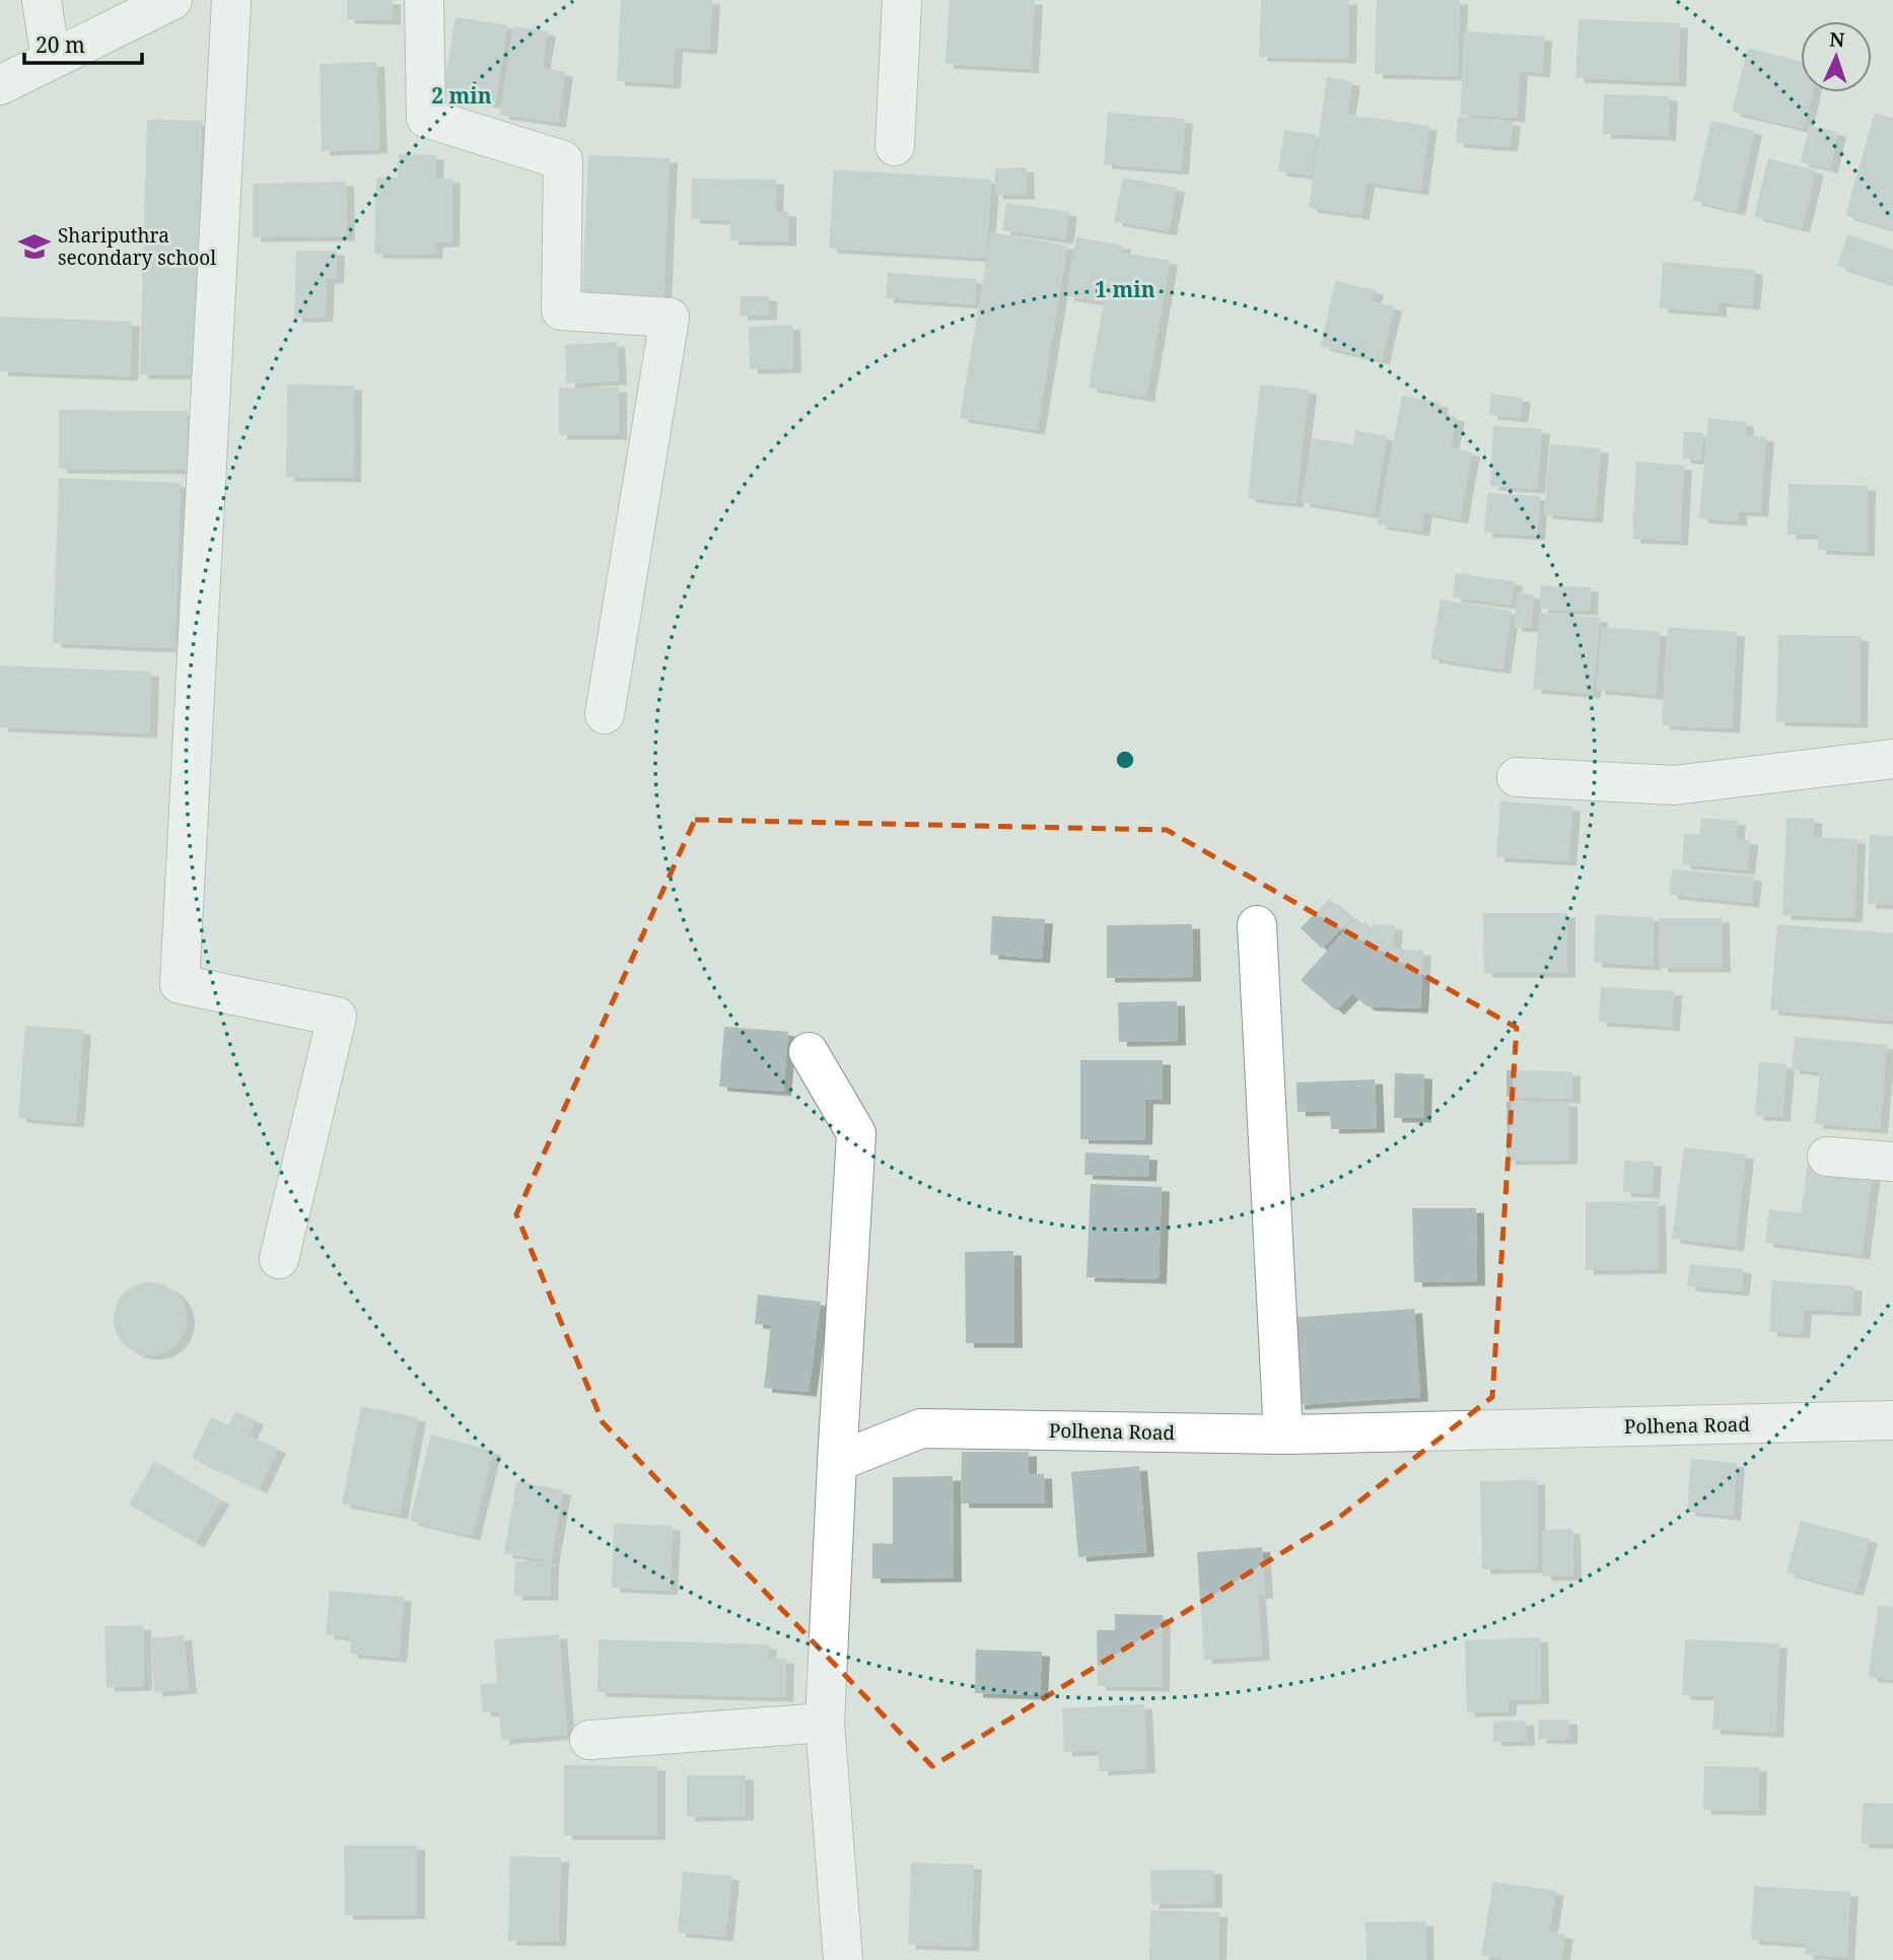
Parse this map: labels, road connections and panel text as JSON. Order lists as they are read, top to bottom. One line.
{"streets":{"main road":["Polhena Road"]},"places":{"school or university":["Shariputhra secondary school"]},"scale_bar":"20 m","north":"top","rings":["2 min","1 min"]}
